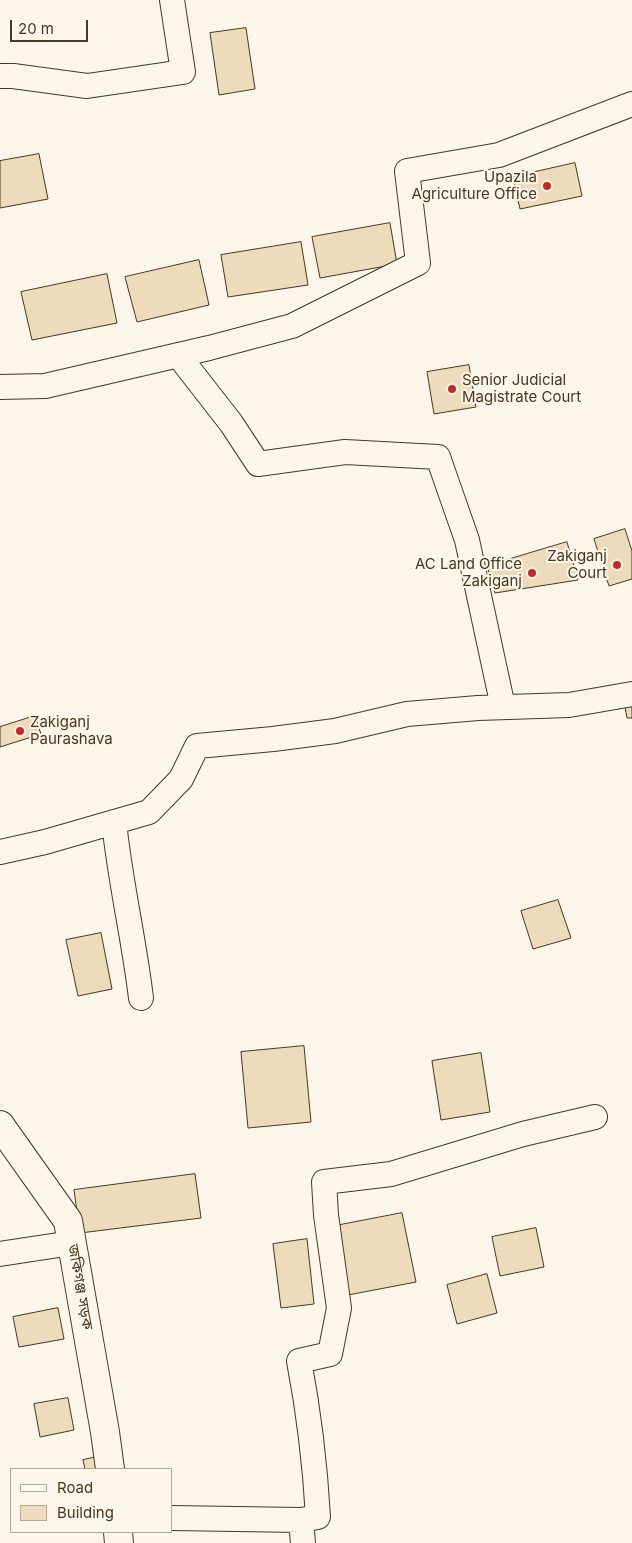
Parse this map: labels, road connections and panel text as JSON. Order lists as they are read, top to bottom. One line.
{"streets":{"main road":["জকিগঞ্জ সড়ক"]},"places":["Upazila Agriculture Office","Senior Judicial Magistrate Court","Zakiganj Court","AC Land Office Zakiganj","Zakiganj Paurashava"],"legend":["Road","Building"],"scale_bar":"20 m"}
